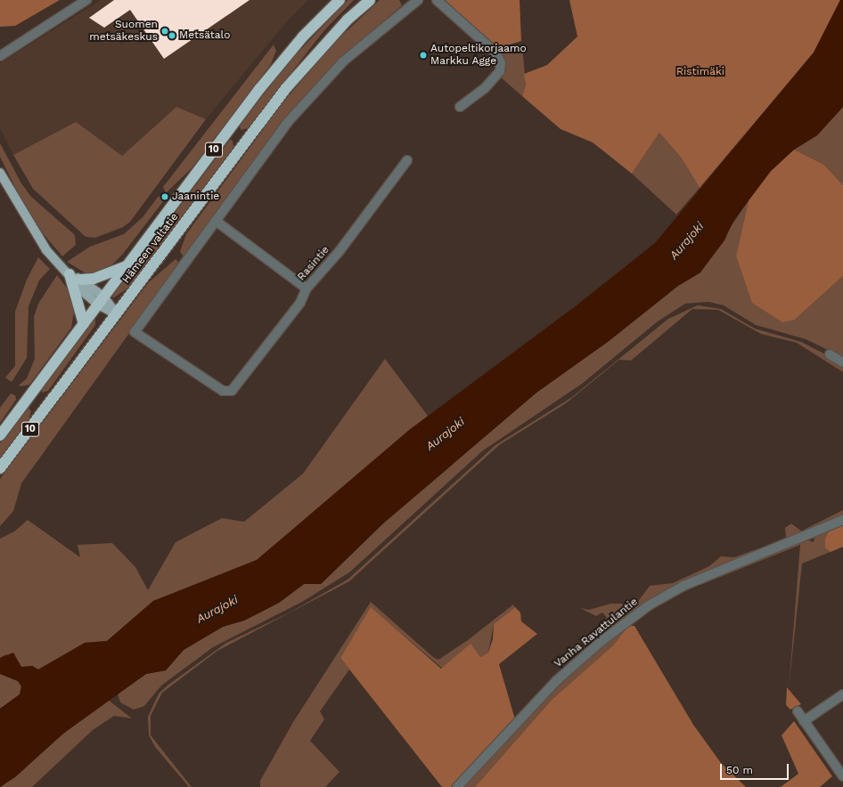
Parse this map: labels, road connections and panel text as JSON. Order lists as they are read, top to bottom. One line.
{"streets":{"highway":["10","Hämeen valtatie"],"street":["Rasintie","Vanha Ravattulantie"]},"water":["Aurajoki"],"parks":["Ristimäki"],"places":["Suomen metsäkeskus","Metsätalo","Autopeltikorjaamo Markku Agge","Jaanintie"],"scale_bar":"50 m"}
